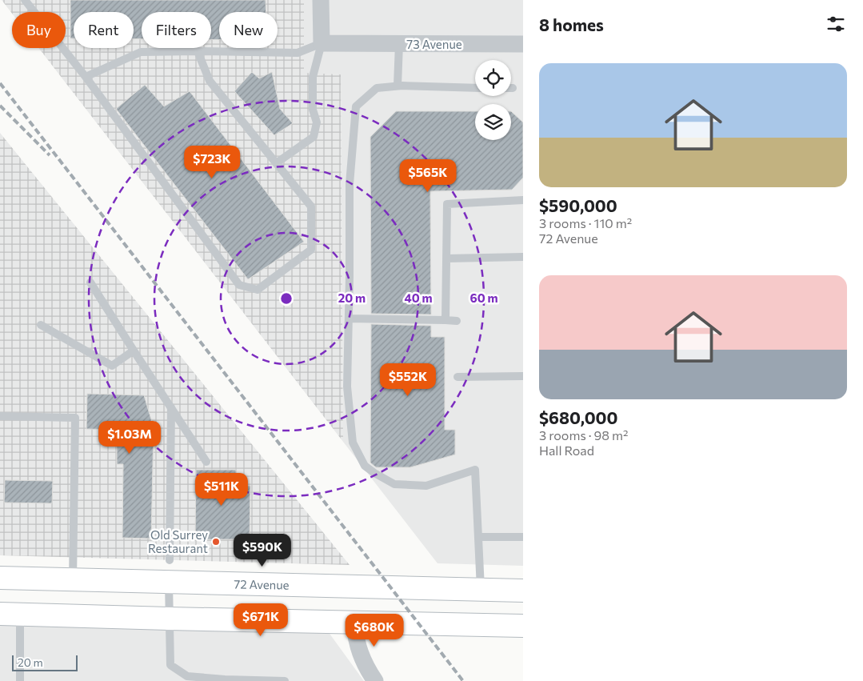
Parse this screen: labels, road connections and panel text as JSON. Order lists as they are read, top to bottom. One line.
{"streets":{"main road":["72 Avenue"],"street":["73 Avenue"]},"places":["Old Surrey Restaurant"],"scale_bar":"20 m","page":{"heading":"8 homes","chip":["Buy","Rent","Filters","New"],"list":[{"name":"$590,000","note":"3 rooms · 110 m² · 72 Avenue"},{"name":"$680,000","note":"3 rooms · 98 m² · Hall Road"}],"price":["$723K","$565K","$552K","$1.03M","$511K","$590K","$671K","$680K"],"scale":"20 m"},"rings":["20 m","40 m","60 m"]}
